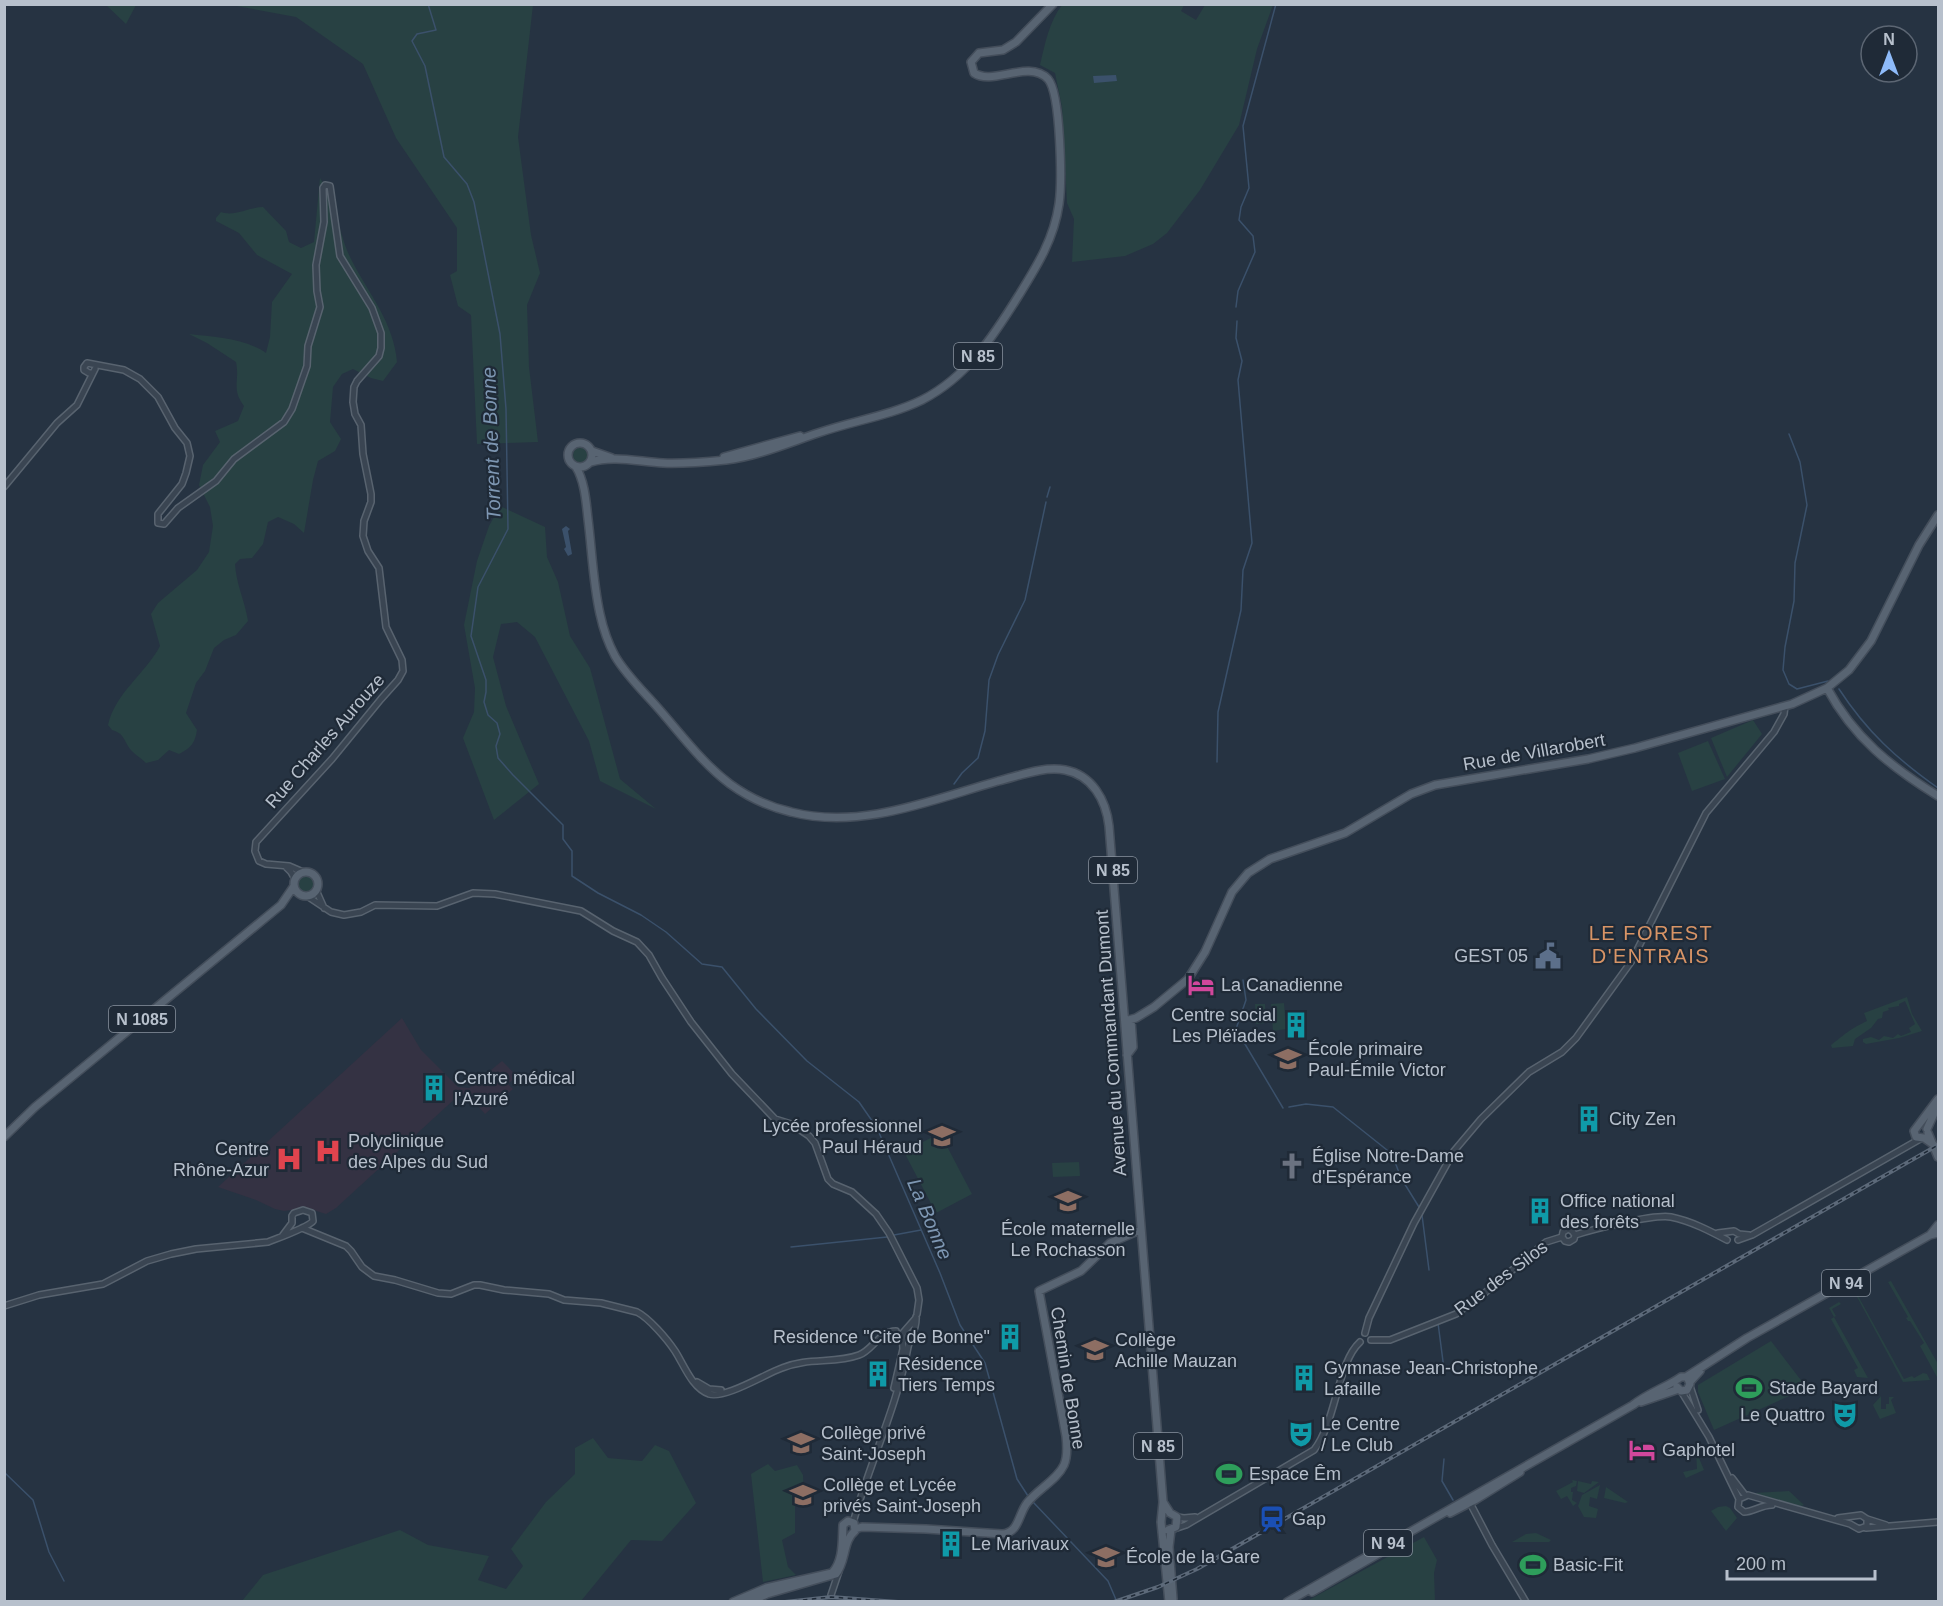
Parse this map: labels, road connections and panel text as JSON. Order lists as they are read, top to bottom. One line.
{"streets":{"main road":["N 85","Rue de Villarobert","N 1085","Avenue du Commandant Dumont","N 94","Chemin de Bonne"],"street":["Rue Charles Aurouze","Rue des Silos"]},"crossings":[["N 85","Avenue du Commandant Dumont"],["Rue Charles Aurouze","N 1085"],["Rue de Villarobert","Avenue du Commandant Dumont"],["Avenue du Commandant Dumont","Chemin de Bonne"]],"districts":["LE FOREST D'ENTRAIS"],"water":["Torrent de Bonne","La Bonne"],"places":{"public building":["GEST 05"],"hotel":["La Canadienne","Gaphotel"],"building":["Centre social Les Pléïades","Centre médical l'Azuré","City Zen","Office national des forêts","Residence \"Cite de Bonne\"","Résidence Tiers Temps","Gymnase Jean-Christophe Lafaille","Le Marivaux"],"school or university":["École primaire Paul-Émile Victor","Lycée professionnel Paul Héraud","École maternelle Le Rochasson","Collège Achille Mauzan","Collège privé Saint-Joseph","Collège et Lycée privés Saint-Joseph","École de la Gare"],"hospital":["Polyclinique des Alpes du Sud","Centre Rhône-Azur"],"church":["Église Notre-Dame d'Espérance"],"sports":["Stade Bayard","Espace Êm","Basic-Fit"],"theatre":["Le Quattro","Le Centre / Le Club"],"station":["Gap"]},"scale_bar":"200 m","north":"top"}
